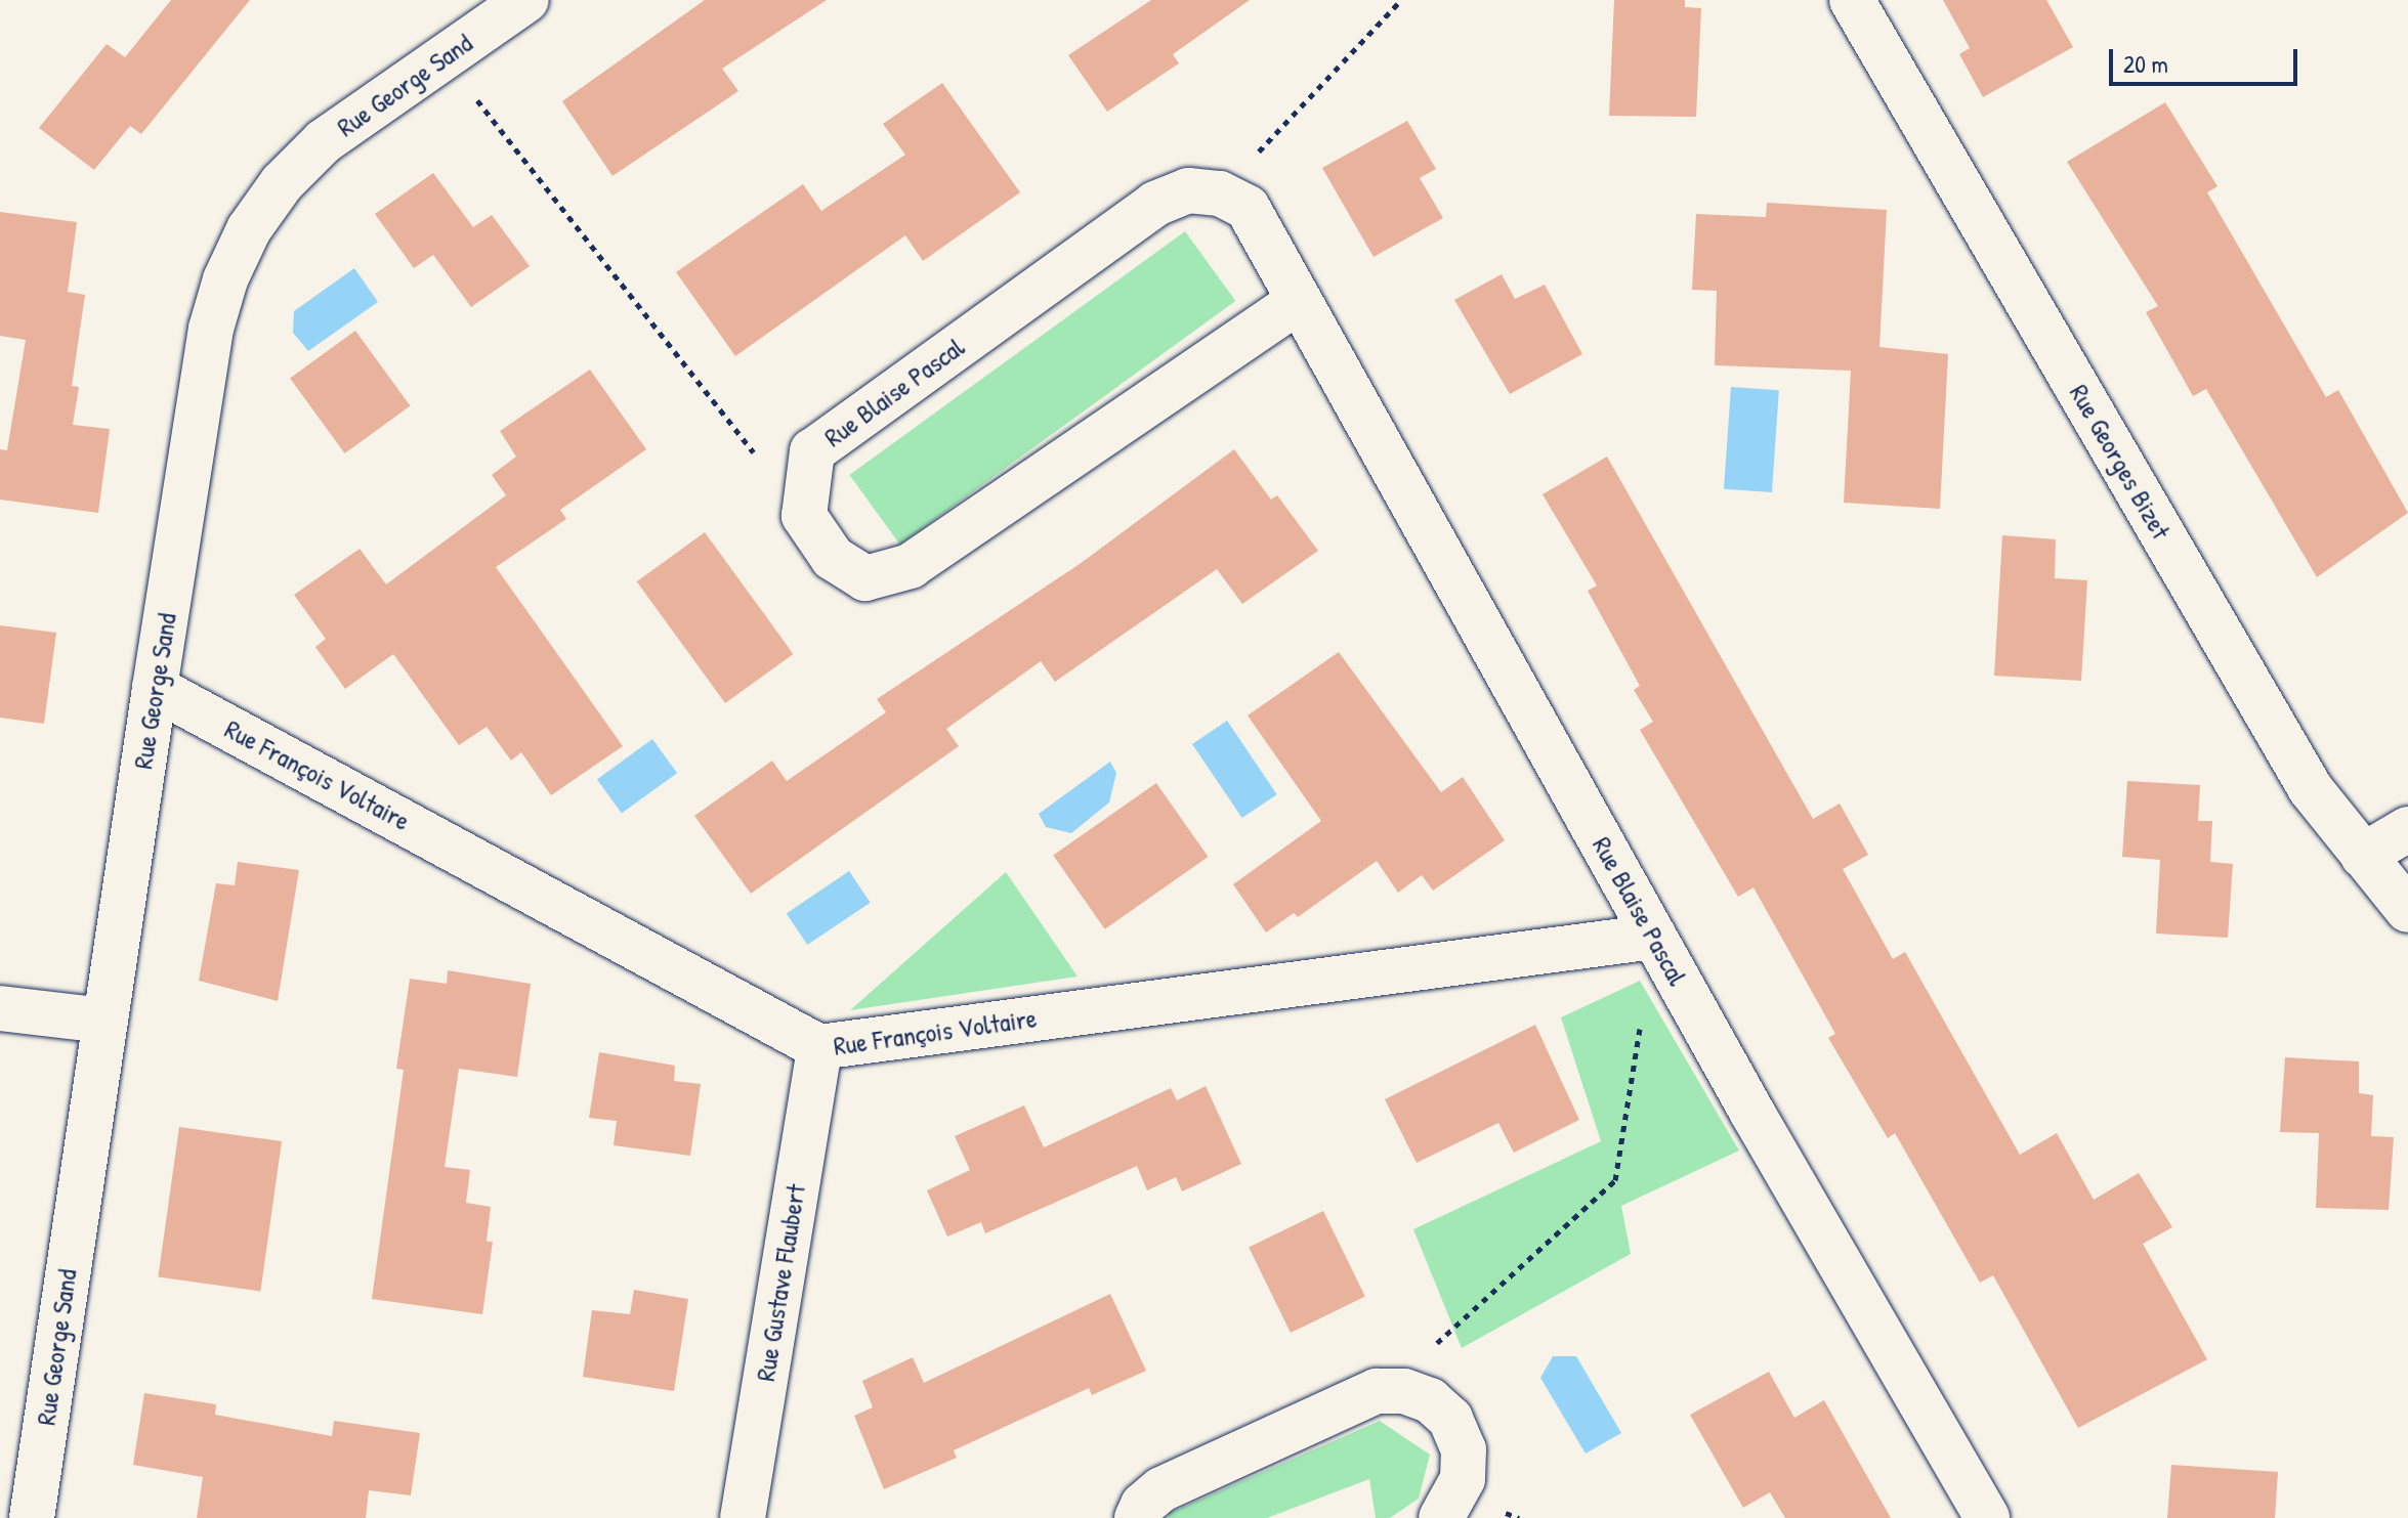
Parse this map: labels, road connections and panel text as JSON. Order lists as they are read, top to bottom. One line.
{"streets":{"street":["Rue George Sand","Rue Blaise Pascal","Rue Georges Bizet","Rue François Voltaire","Rue Gustave Flaubert"]},"crossings":[["Rue George Sand","Rue François Voltaire"],["Rue Blaise Pascal","Rue François Voltaire"],["Rue François Voltaire","Rue Gustave Flaubert"]],"scale_bar":"20 m"}
